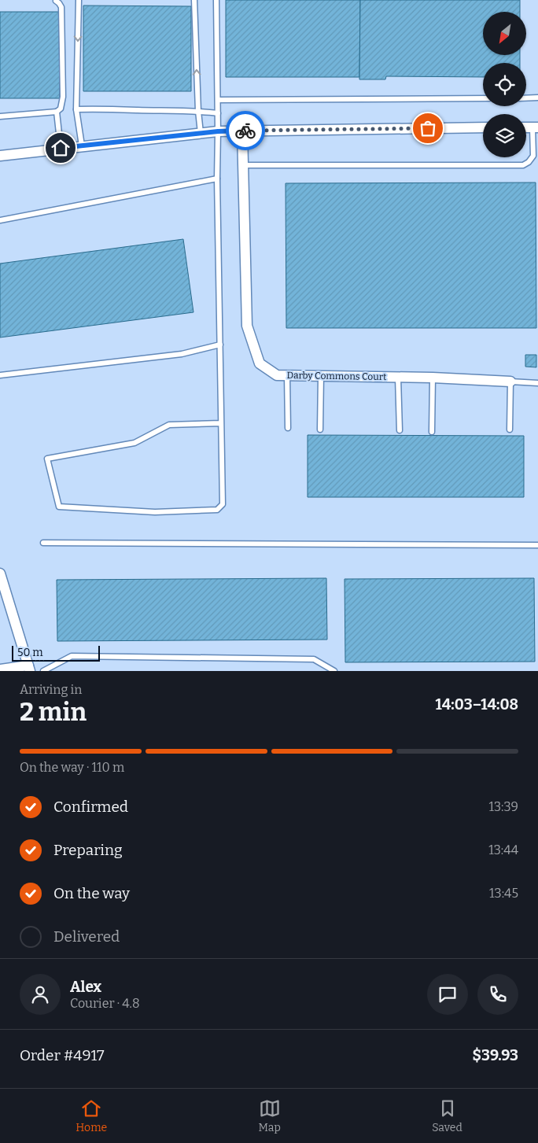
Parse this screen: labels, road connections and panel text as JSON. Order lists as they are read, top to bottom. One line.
{"streets":{"street":["Darby Commons Court"]},"scale_bar":"50 m","north":"bottom left","page":{"scale":"50 m","heading":["2 min","Arriving in","14:03–14:08"],"panel":["Alex","Courier · 4.8","Order #4917","$39.93"],"bar":"On the way · 110 m","list":[["Confirmed","13:39"],["Preparing","13:44"],["On the way","13:45"],"Delivered"],"tabs":["Home","Map","Saved"]}}
